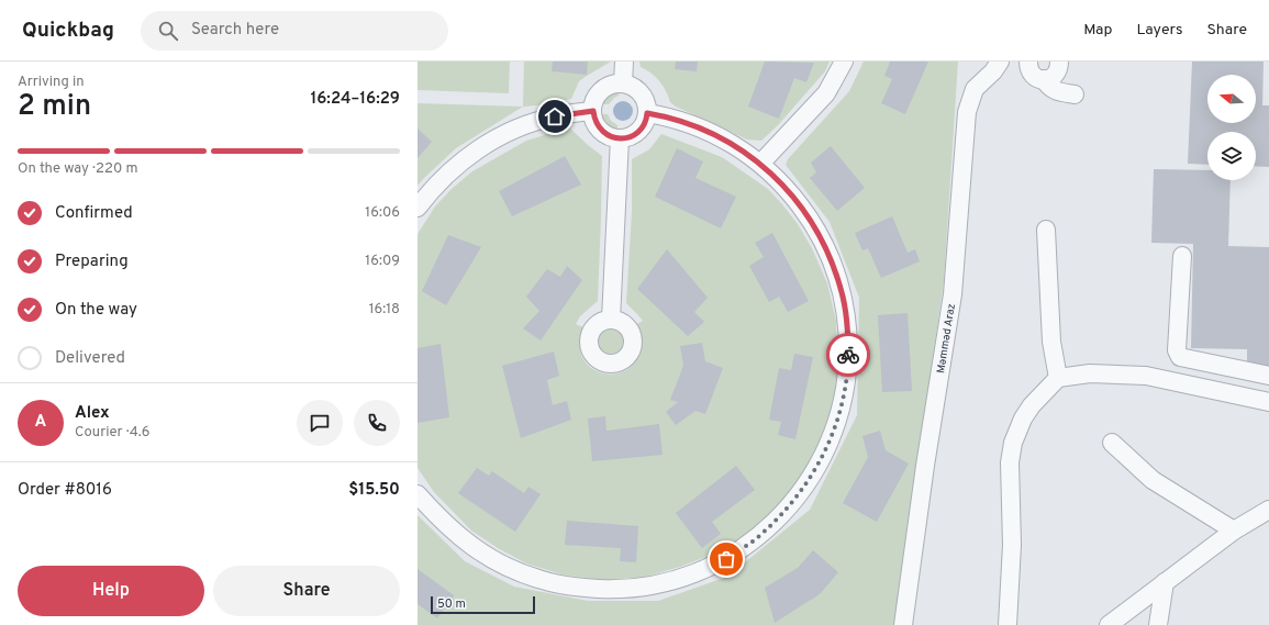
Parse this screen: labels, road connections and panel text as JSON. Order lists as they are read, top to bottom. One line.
{"streets":{"street":["Məmməd Araz"]},"scale_bar":"50 m","north":"left","page":{"header":"Quickbag","search":"Search here","nav":["Map","Layers","Share"],"heading":["2 min","Arriving in","16:24–16:29"],"panel":["Alex","Courier · 4.6","Order #8016","$15.50"],"bar":"On the way · 220 m","list":[["Confirmed","16:06"],["Preparing","16:09"],["On the way","16:18"],"Delivered"],"round":"A","buttons":["Help","Share"],"scale":"50 m"}}
